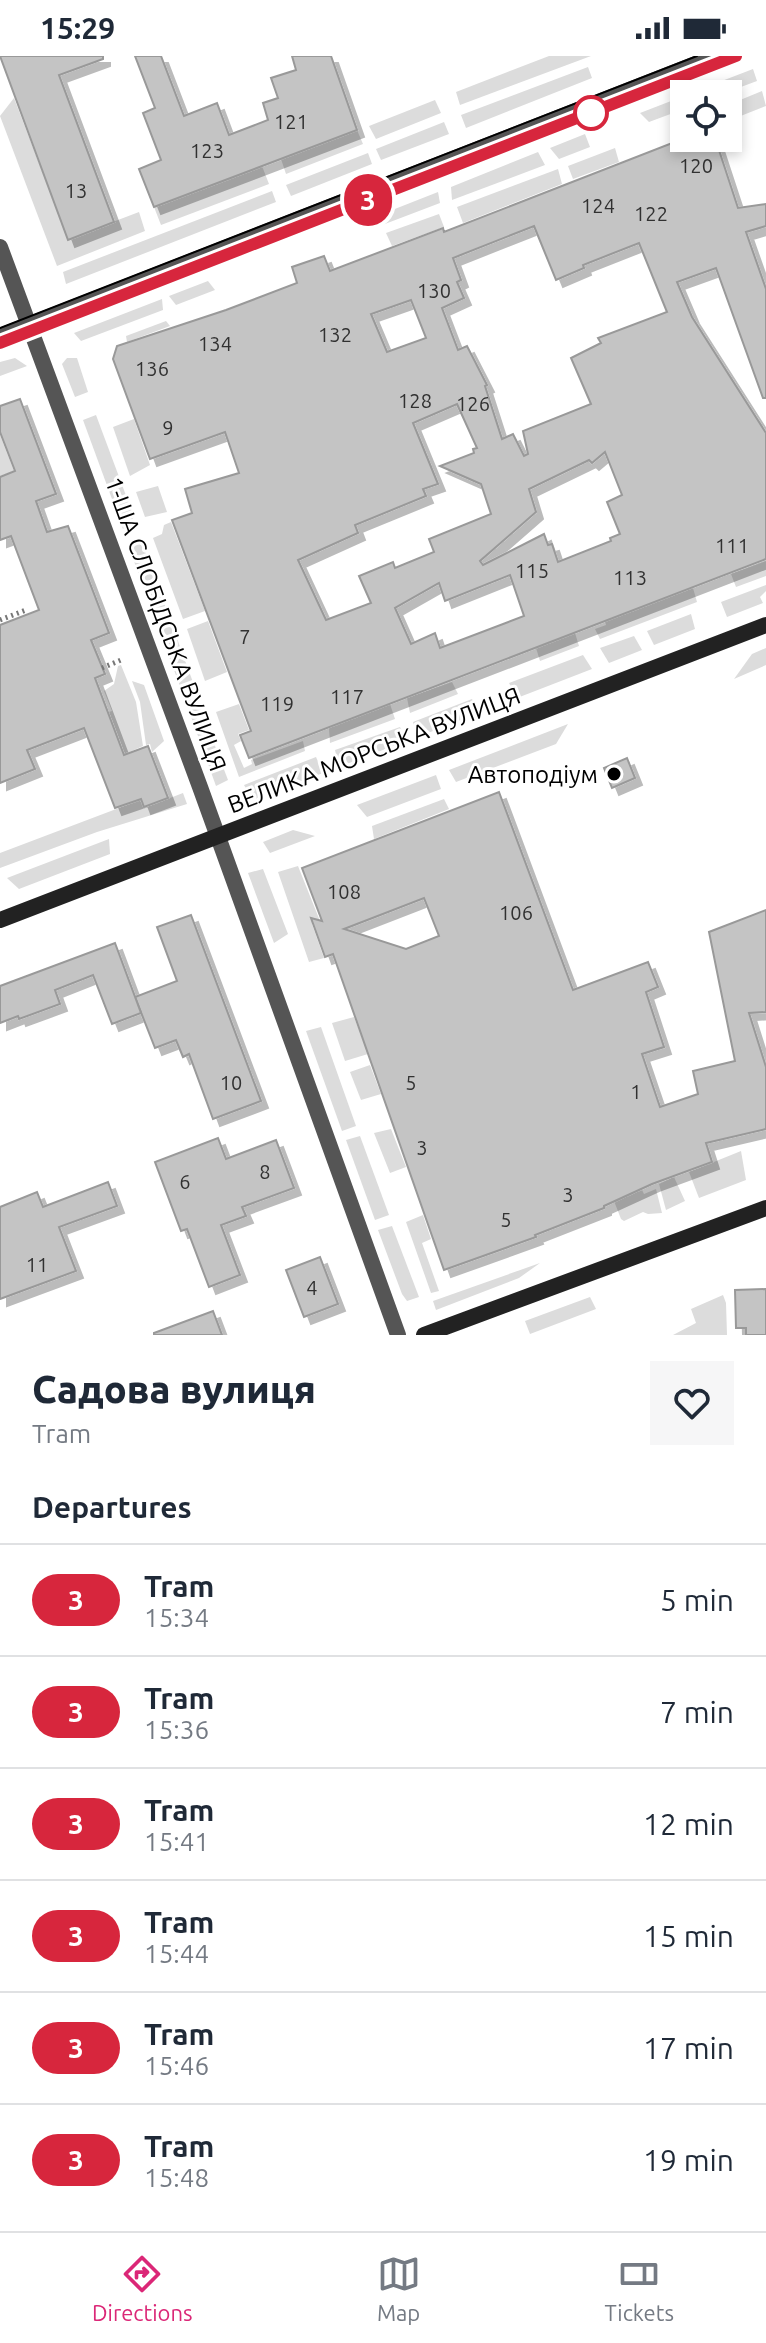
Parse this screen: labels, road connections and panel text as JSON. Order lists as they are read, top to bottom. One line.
{"streets":{"street":["1-ША СЛОБІДСЬКА ВУЛИЦЯ","ВЕЛИКА МОРСЬКА ВУЛИЦЯ"]},"crossings":[["1-ША СЛОБІДСЬКА ВУЛИЦЯ","ВЕЛИКА МОРСЬКА ВУЛИЦЯ"]],"places":["Автоподіум"],"lines":["tram line 3"],"house_numbers":["121","123","120","13","124","122","130","132","134","136","128","126","9","111","115","113","7","117","119","108","106","10","5","1","3","8","6","3","5","11","4"],"page":{"status":"15:29","on_map":"3","heading":[["Садова вулиця","Tram"],"Departures"],"list":[{"mark":"3","name":"Tram","note":"15:34","value":"5 min"},{"mark":"3","name":"Tram","note":"15:36","value":"7 min"},{"mark":"3","name":"Tram","note":"15:41","value":"12 min"},{"mark":"3","name":"Tram","note":"15:44","value":"15 min"},{"mark":"3","name":"Tram","note":"15:46","value":"17 min"},{"mark":"3","name":"Tram","note":"15:48","value":"19 min"}],"tabs":["Directions","Map","Tickets"]}}
